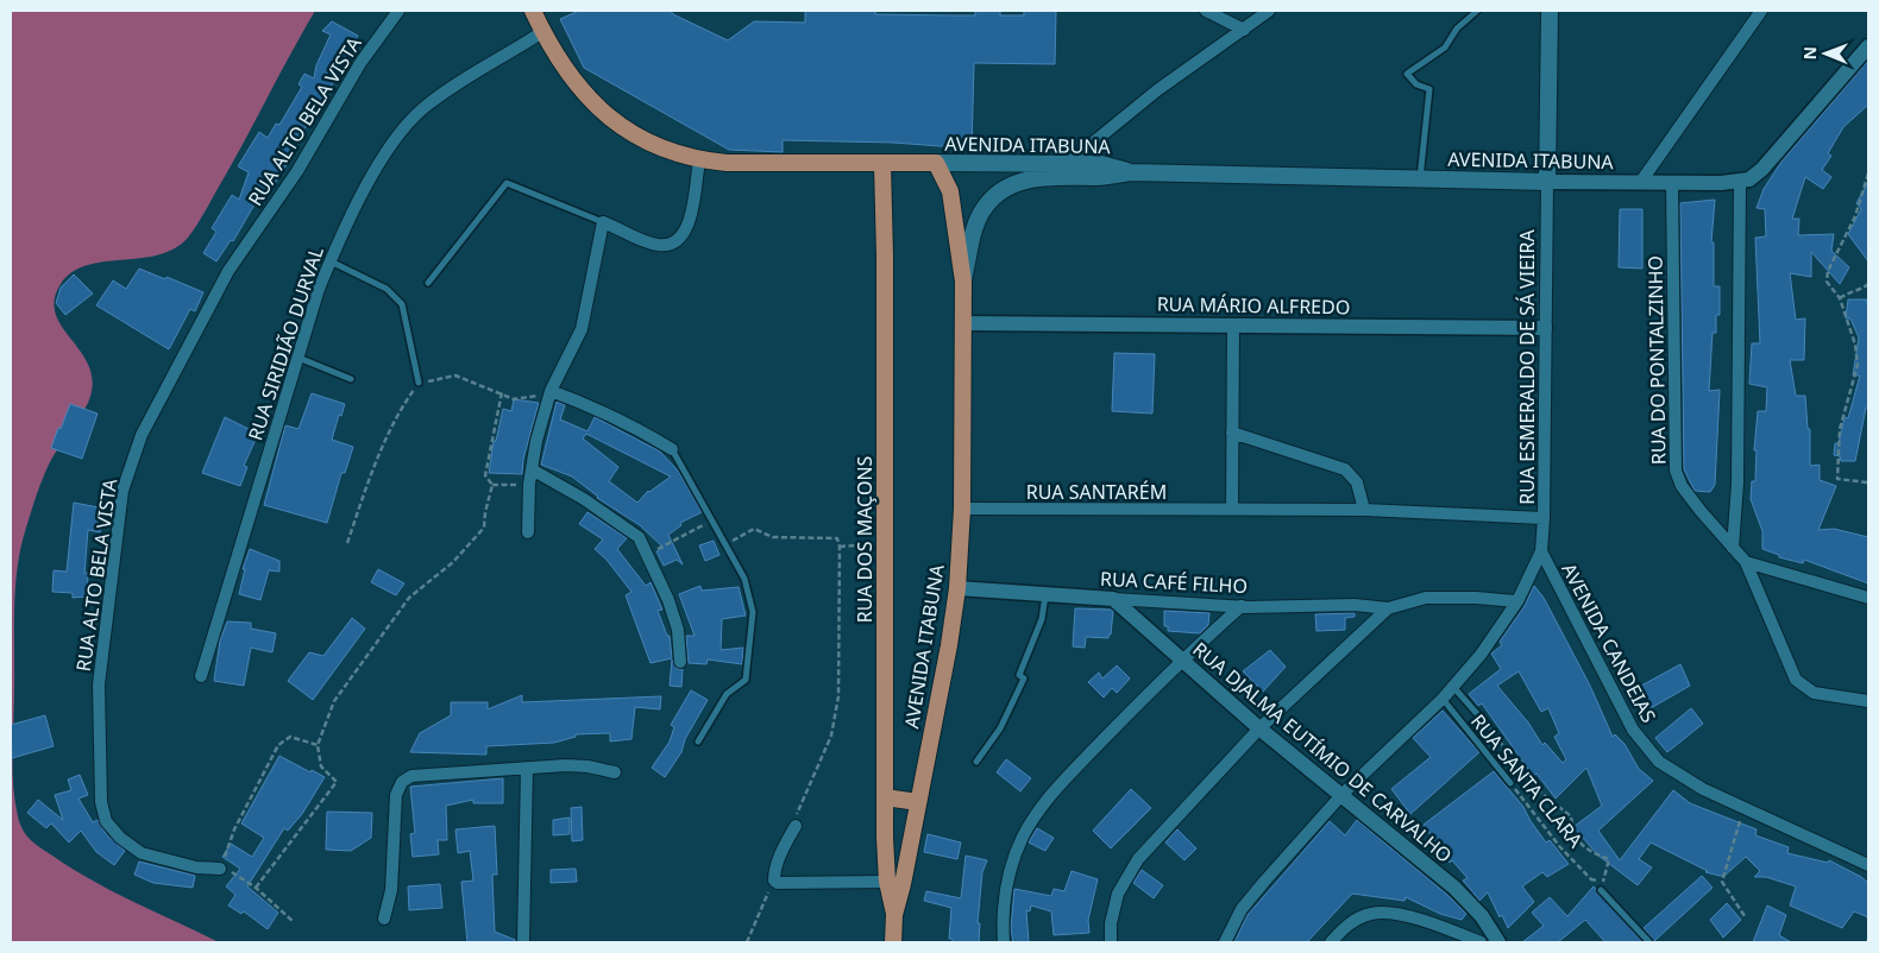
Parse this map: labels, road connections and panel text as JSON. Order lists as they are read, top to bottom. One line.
{"streets":{"main road":["AVENIDA ITABUNA","RUA DOS MAÇONS"],"street":["RUA ALTO BELA VISTA","RUA MÁRIO ALFREDO","RUA SIRIDIÃO DURVAL","RUA DO PONTALZINHO","RUA ESMERALDO DE SÁ VIEIRA","RUA SANTARÉM","RUA CAFÉ FILHO","AVENIDA CANDEIAS","RUA DJALMA EUTÍMIO DE CARVALHO"],"lane":["RUA SANTA CLARA"]},"crossings":[["AVENIDA ITABUNA","RUA MÁRIO ALFREDO"],["AVENIDA ITABUNA","RUA DO PONTALZINHO"],["AVENIDA ITABUNA","RUA ESMERALDO DE SÁ VIEIRA"],["AVENIDA ITABUNA","RUA SANTARÉM"],["AVENIDA ITABUNA","RUA DOS MAÇONS"],["AVENIDA ITABUNA","RUA CAFÉ FILHO"],["RUA MÁRIO ALFREDO","RUA ESMERALDO DE SÁ VIEIRA"],["RUA ESMERALDO DE SÁ VIEIRA","RUA SANTARÉM"],["RUA ESMERALDO DE SÁ VIEIRA","AVENIDA CANDEIAS"],["RUA CAFÉ FILHO","RUA DJALMA EUTÍMIO DE CARVALHO"]],"north":"left"}
